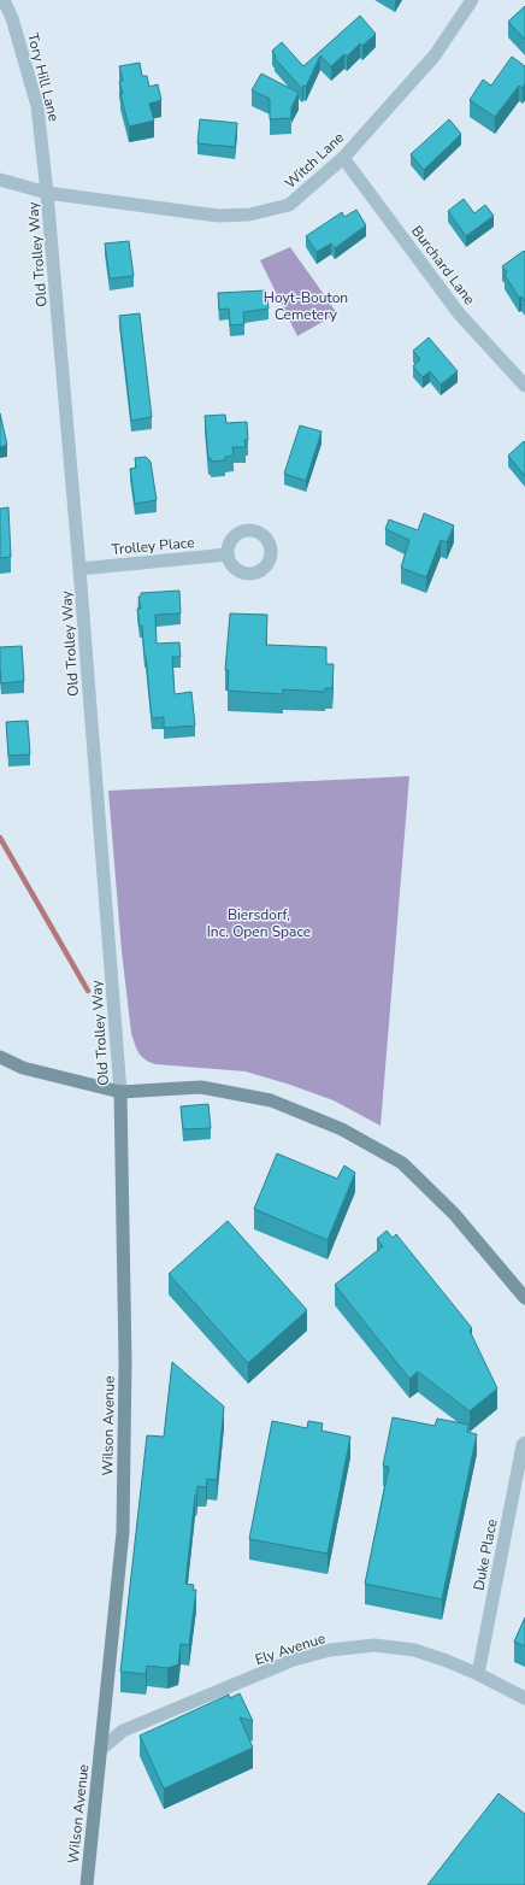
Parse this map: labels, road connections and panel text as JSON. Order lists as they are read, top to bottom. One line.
{"streets":{"main road":["Wilson Avenue"],"street":["Tory Hill Lane","Witch Lane","Old Trolley Way","Burchard Lane","Trolley Place","Duke Place","Ely Avenue"]},"crossings":[["Tory Hill Lane","Witch Lane"],["Tory Hill Lane","Old Trolley Way"],["Witch Lane","Old Trolley Way"],["Witch Lane","Burchard Lane"],["Old Trolley Way","Trolley Place"],["Old Trolley Way","Wilson Avenue"],["Wilson Avenue","Ely Avenue"],["Duke Place","Ely Avenue"]],"parks":["Hoyt-Bouton Cemetery","Biersdorf, Inc. Open Space"]}
